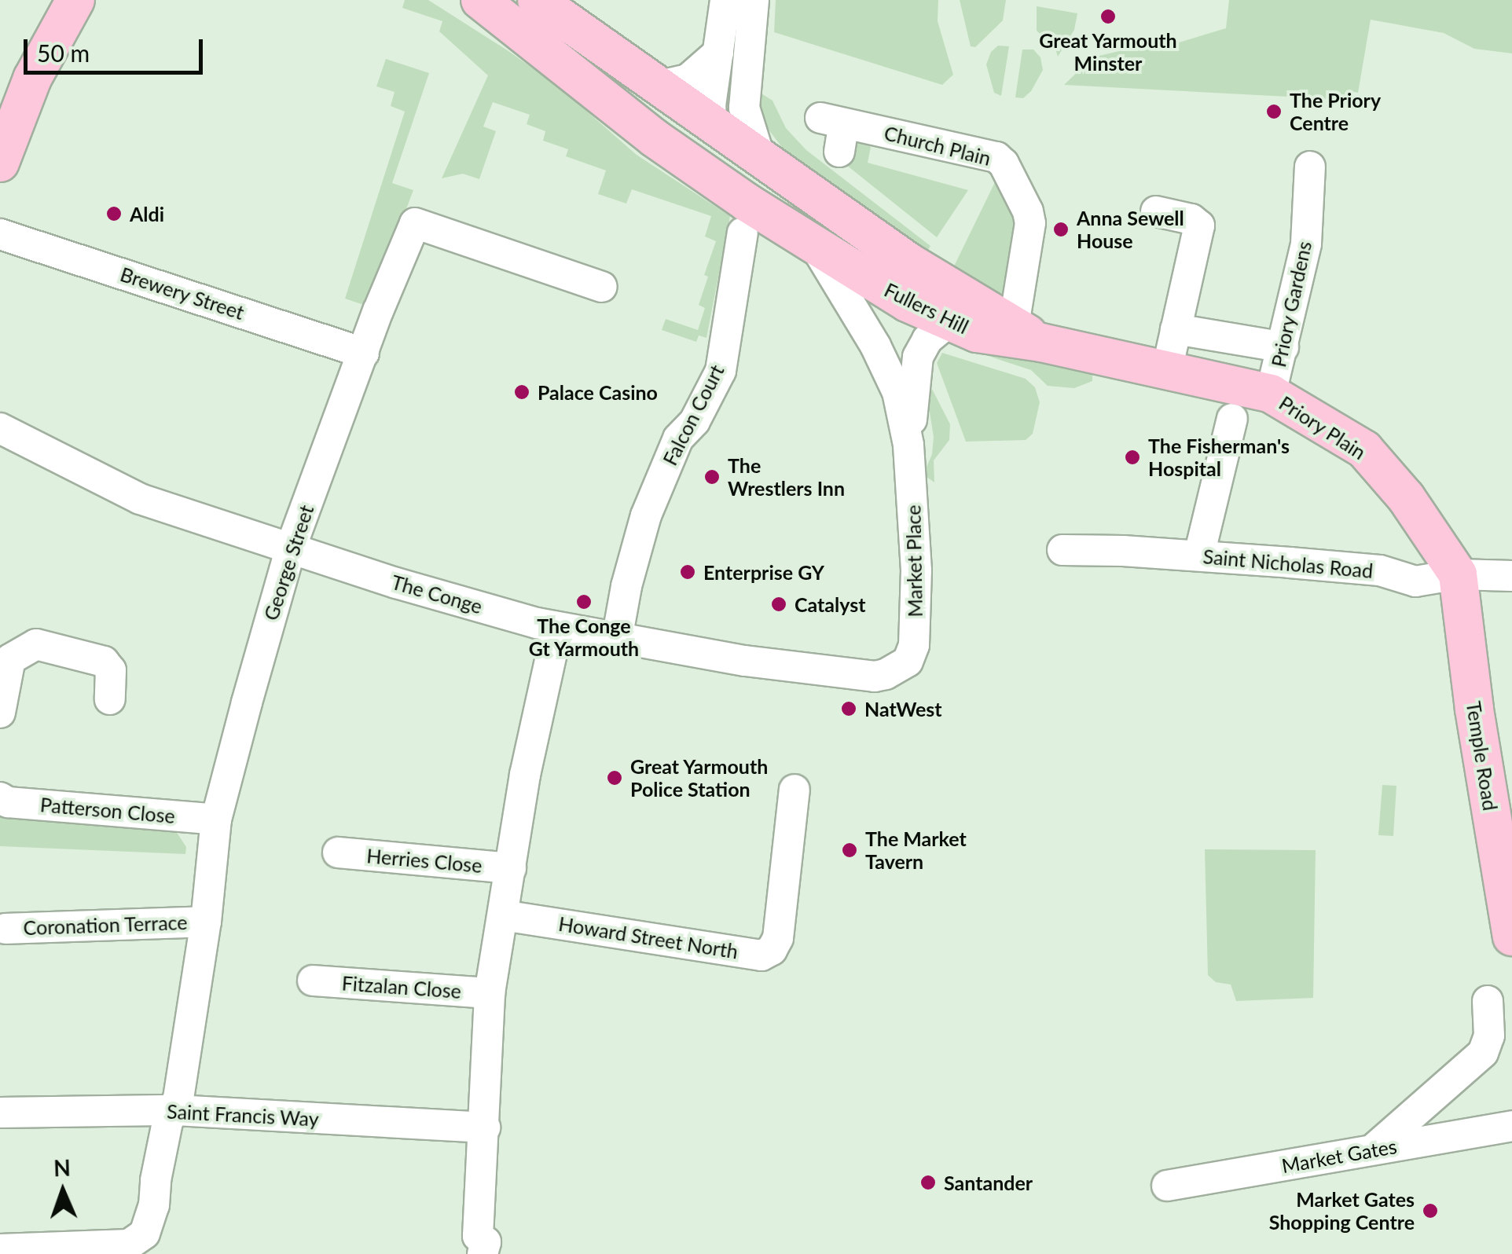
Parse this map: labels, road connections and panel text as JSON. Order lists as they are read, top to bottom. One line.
{"streets":{"main road":["Fullers Hill","Priory Plain","Temple Road"],"street":["Church Plain","Brewery Street","Priory Gardens","Falcon Court","Market Place","George Street","Saint Nicholas Road","The Conge","Patterson Close","Herries Close","Coronation Terrace","Howard Street North","Fitzalan Close","Saint Francis Way","Market Gates"]},"crossings":[["Church Plain","Fullers Hill"],["Church Plain","Priory Plain"],["Brewery Street","George Street"],["Priory Gardens","Priory Plain"],["Fullers Hill","Priory Plain"],["Fullers Hill","Market Place"],["Falcon Court","The Conge"],["Priory Plain","Saint Nicholas Road"],["Priory Plain","Temple Road"],["Market Place","The Conge"],["George Street","The Conge"],["George Street","Patterson Close"],["George Street","Coronation Terrace"],["George Street","Saint Francis Way"],["Saint Nicholas Road","Temple Road"]],"places":["Great Yarmouth Minster","The Priory Centre","Aldi","Anna Sewell House","Palace Casino","The Fisherman's Hospital","The Wrestlers Inn","Enterprise GY","The Conge Gt Yarmouth","Catalyst","NatWest","Great Yarmouth Police Station","The Market Tavern","Santander","Market Gates Shopping Centre"],"scale_bar":"50 m","north":"top"}
